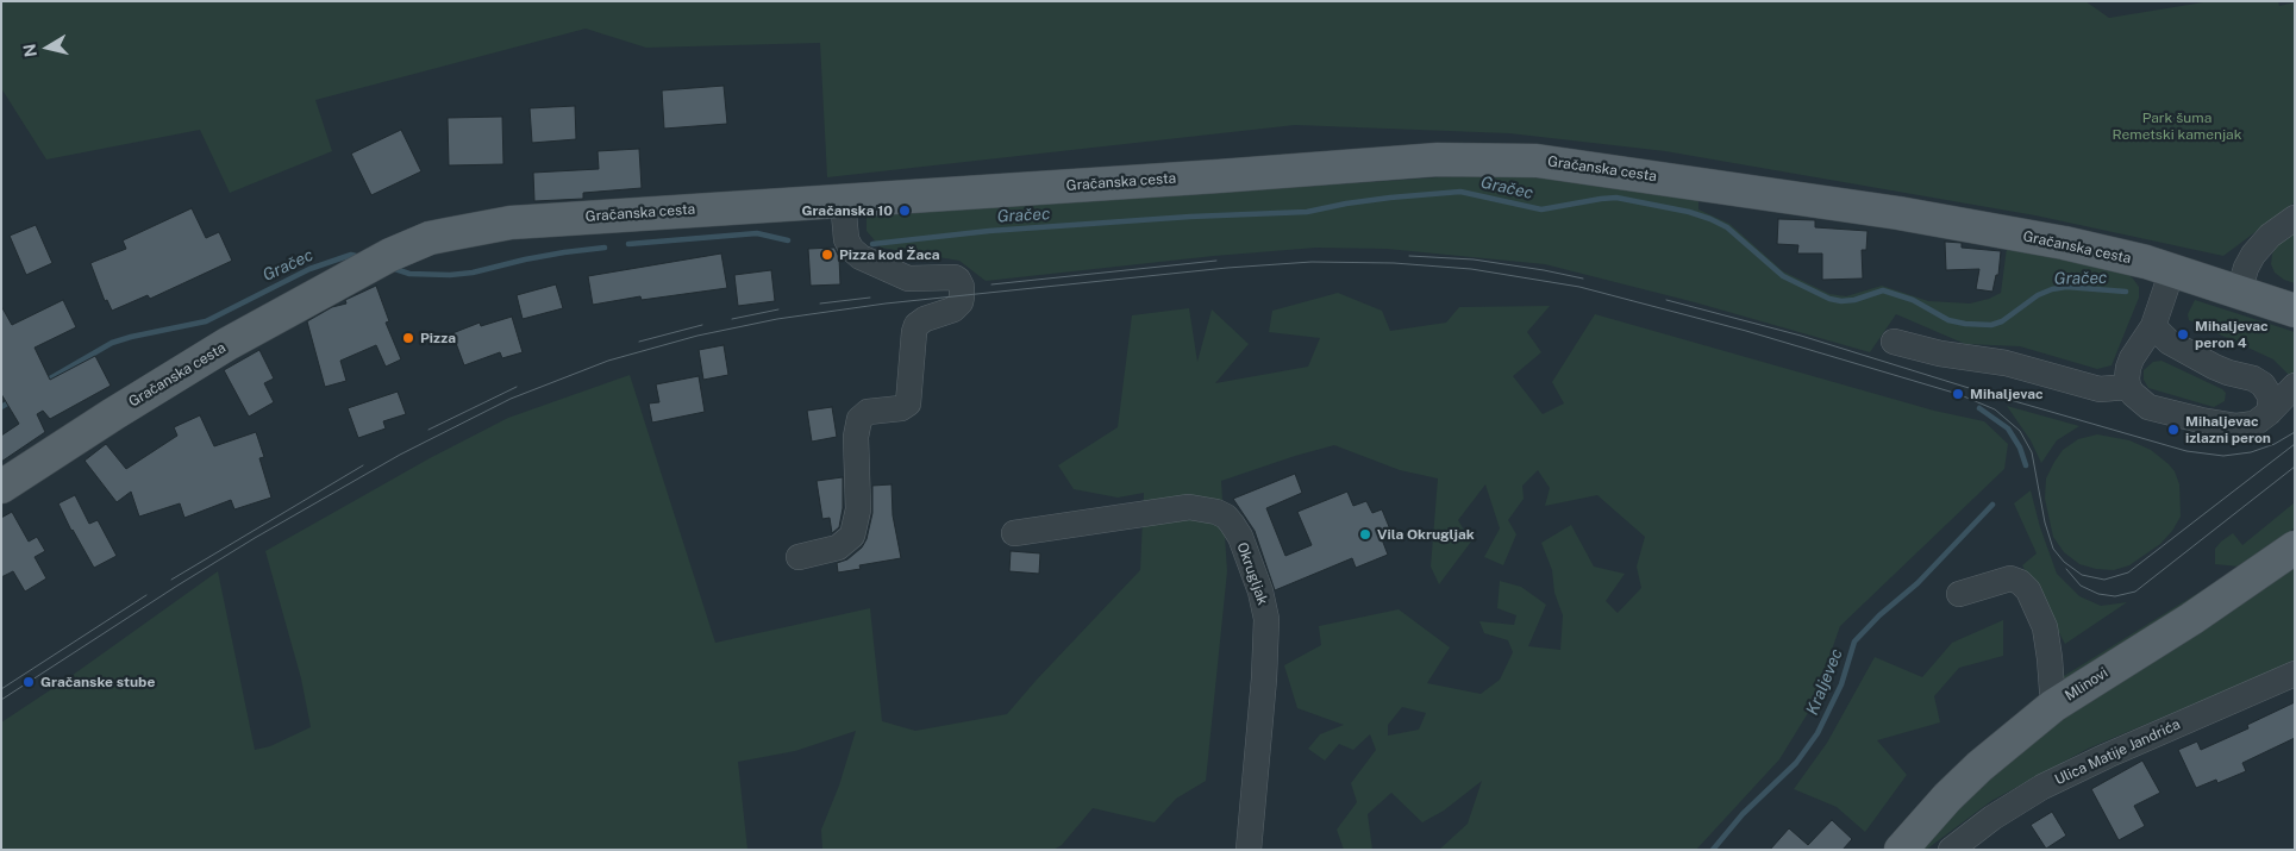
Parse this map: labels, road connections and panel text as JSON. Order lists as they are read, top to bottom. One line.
{"streets":{"main road":["Gračanska cesta","Mlinovi"],"street":["Okrugljak","Ulica Matije Jandrića"]},"water":["Gračec","Kraljevec"],"parks":["Park šuma Remetski kamenjak"],"places":["Gračanska 10","Pizza kod Žaca","Mihaljevac peron 4","Pizza","Mihaljevac","Mihaljevac izlazni peron","Vila Okrugljak","Gračanske stube"],"north":"left"}
